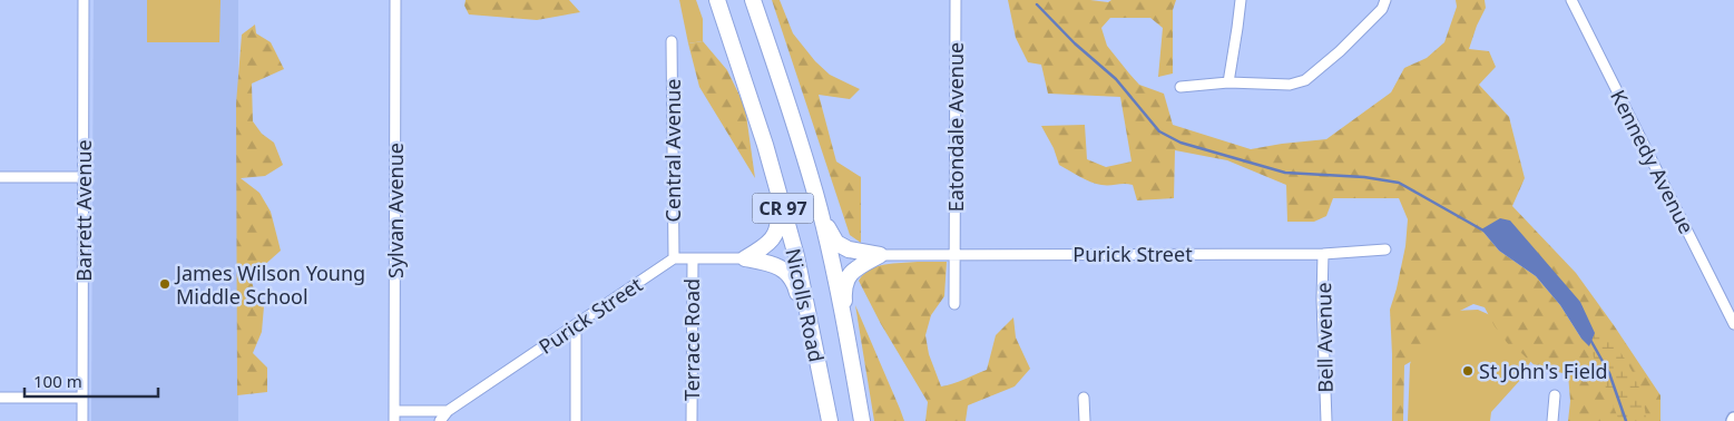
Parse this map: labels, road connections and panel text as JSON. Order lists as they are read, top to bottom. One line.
{"streets":{"highway":["CR 97","Nicolls Road"],"street":["Eatondale Avenue","Central Avenue","Kennedy Avenue","Barrett Avenue","Sylvan Avenue","Purick Street","Bell Avenue","Terrace Road"]},"crossings":[["Eatondale Avenue","Purick Street"],["Central Avenue","Purick Street"],["Purick Street","Bell Avenue"]],"places":["James Wilson Young Middle School","St John's Field"],"scale_bar":"100 m"}
